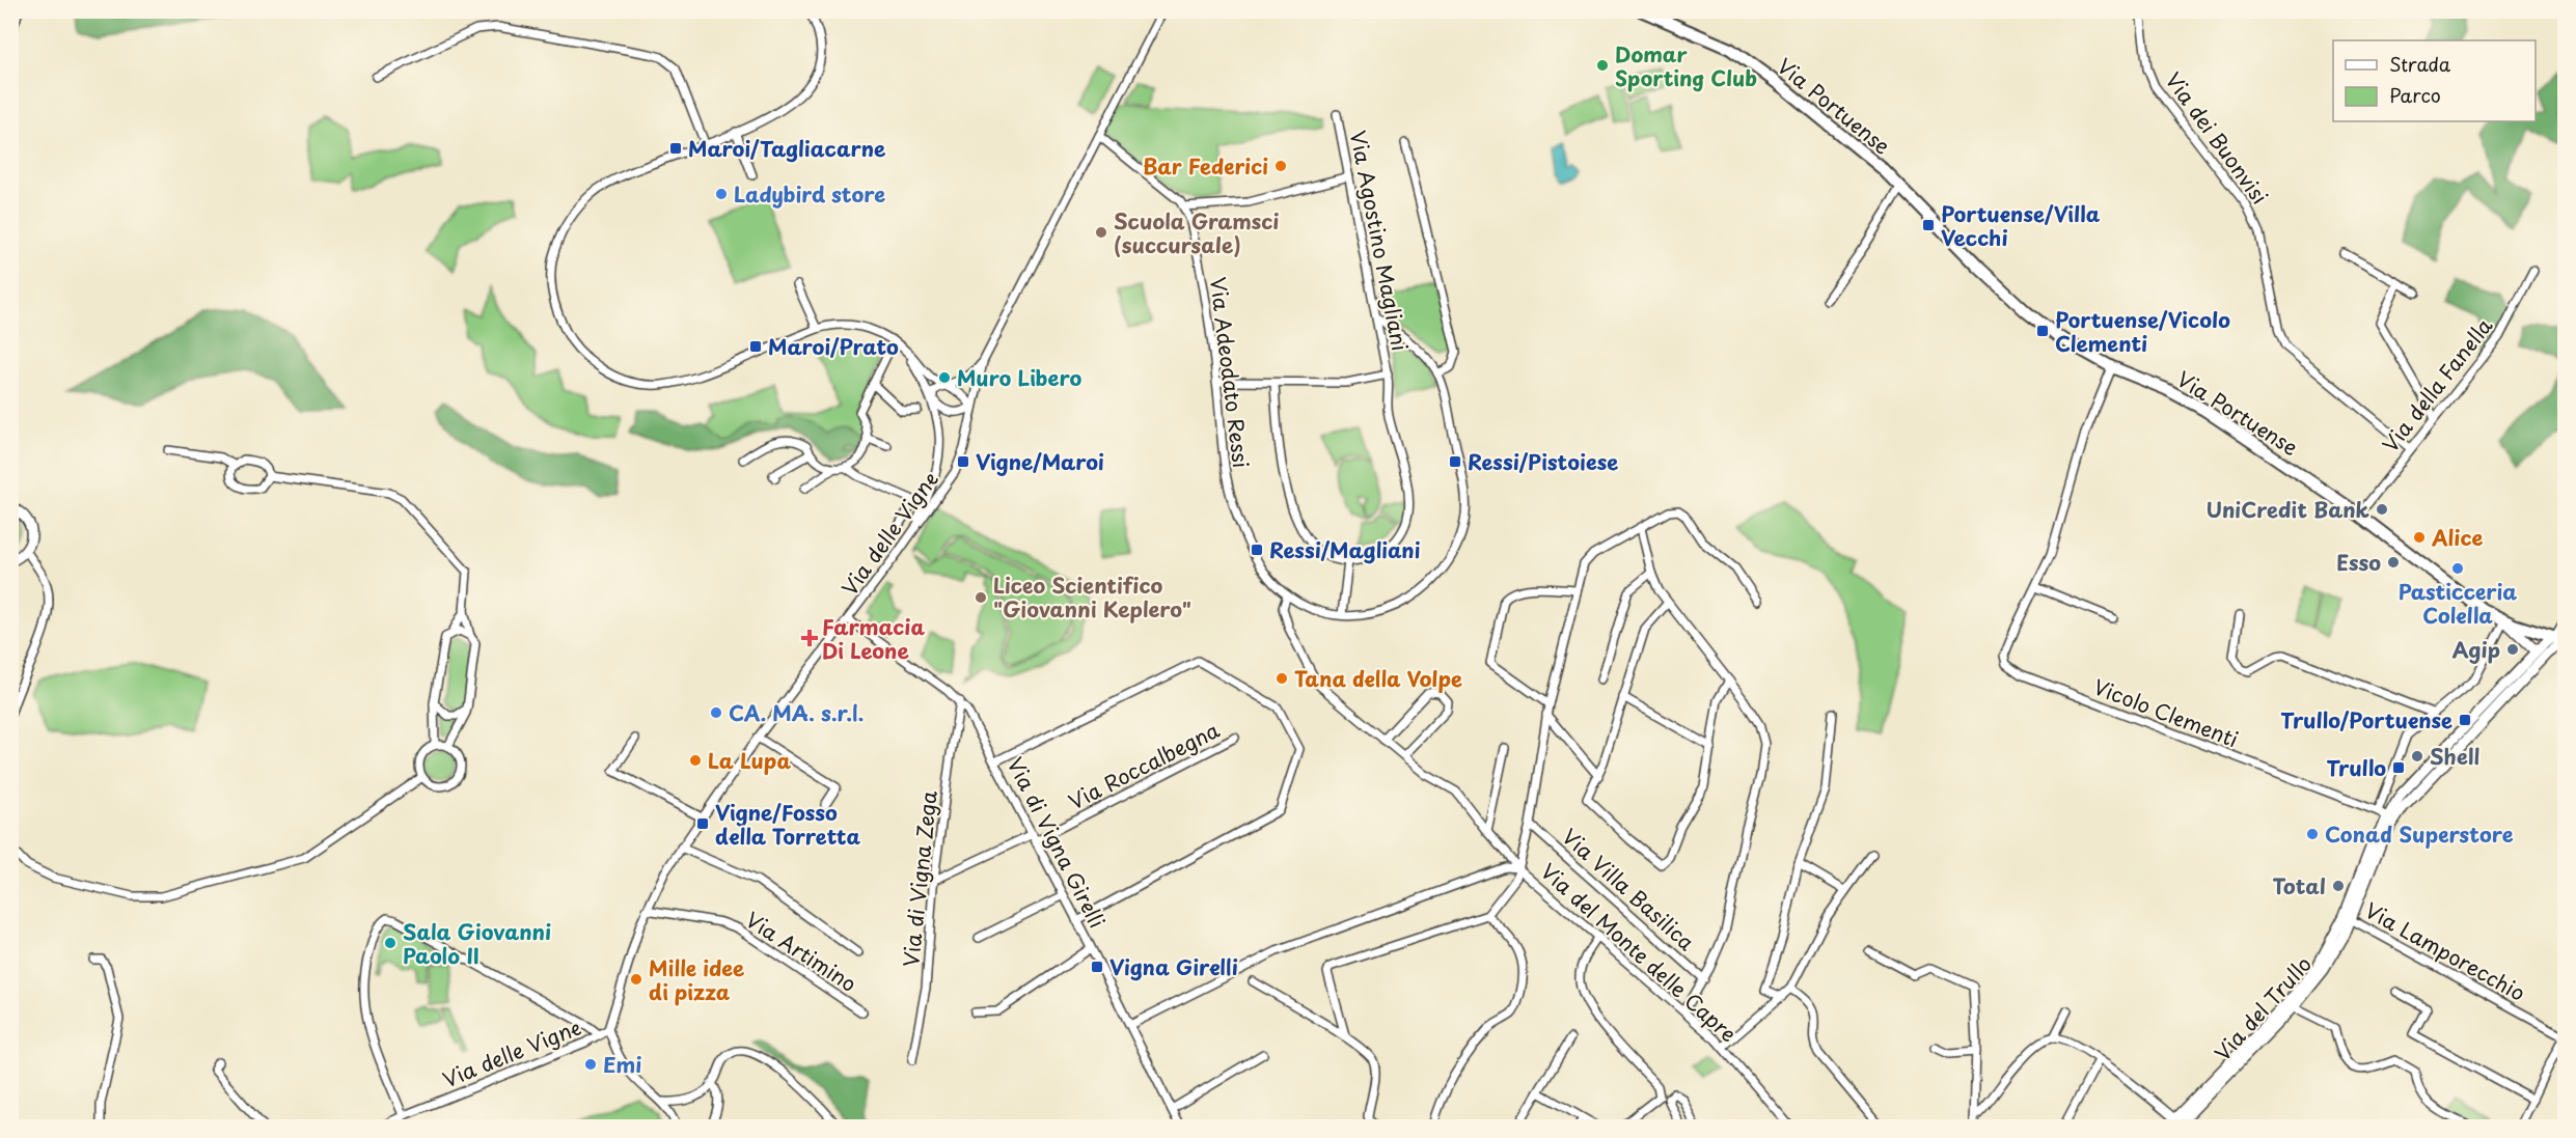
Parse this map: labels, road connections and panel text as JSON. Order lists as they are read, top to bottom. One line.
{"streets":{"main road":["Via Portuense"],"street":["Via dei Buonvisi","Via Agostino Magliani","Via Adeodato Ressi","Via della Fanella","Via delle Vigne","Vicolo Clementi","Via Roccalbegna","Via di Vigna Girelli","Via di Vigna Zega","Via Villa Basilica","Via Artimino","Via Lamporecchio","Via del Monte delle Capre","Via del Trullo"]},"crossings":[["Via Portuense","Via della Fanella"],["Via Portuense","Vicolo Clementi"],["Via Portuense","Via del Trullo"],["Via dei Buonvisi","Via della Fanella"],["Via Agostino Magliani","Via Adeodato Ressi"],["Via Adeodato Ressi","Via del Monte delle Capre"],["Via delle Vigne","Via di Vigna Girelli"],["Via delle Vigne","Via Artimino"],["Vicolo Clementi","Via del Trullo"],["Via Roccalbegna","Via di Vigna Girelli"],["Via di Vigna Girelli","Via di Vigna Zega"],["Via Lamporecchio","Via del Trullo"]],"places":{"other":["Domar Sporting Club","Bar Federici","Ladybird store","Scuola Gramsci (succursale)","Muro Libero","UniCredit Bank","Alice","Esso","Pasticceria Colella","Liceo Scientifico \"Giovanni Keplero\"","Agip","Tana della Volpe","CA. MA. s.r.l.","Shell","La Lupa","Conad Superstore","Total","Sala Giovanni Paolo II","Mille idee di pizza","Emi"],"transit":["Maroi/Tagliacarne","Portuense/Villa Vecchi","Portuense/Vicolo Clementi","Maroi/Prato","Vigne/Maroi","Ressi/Pistoiese","Ressi/Magliani","Trullo/Portuense","Trullo","Vigne/Fosso della Torretta","Vigna Girelli"],"health":["Farmacia Di Leone"]},"legend":["Strada","Parco"]}
